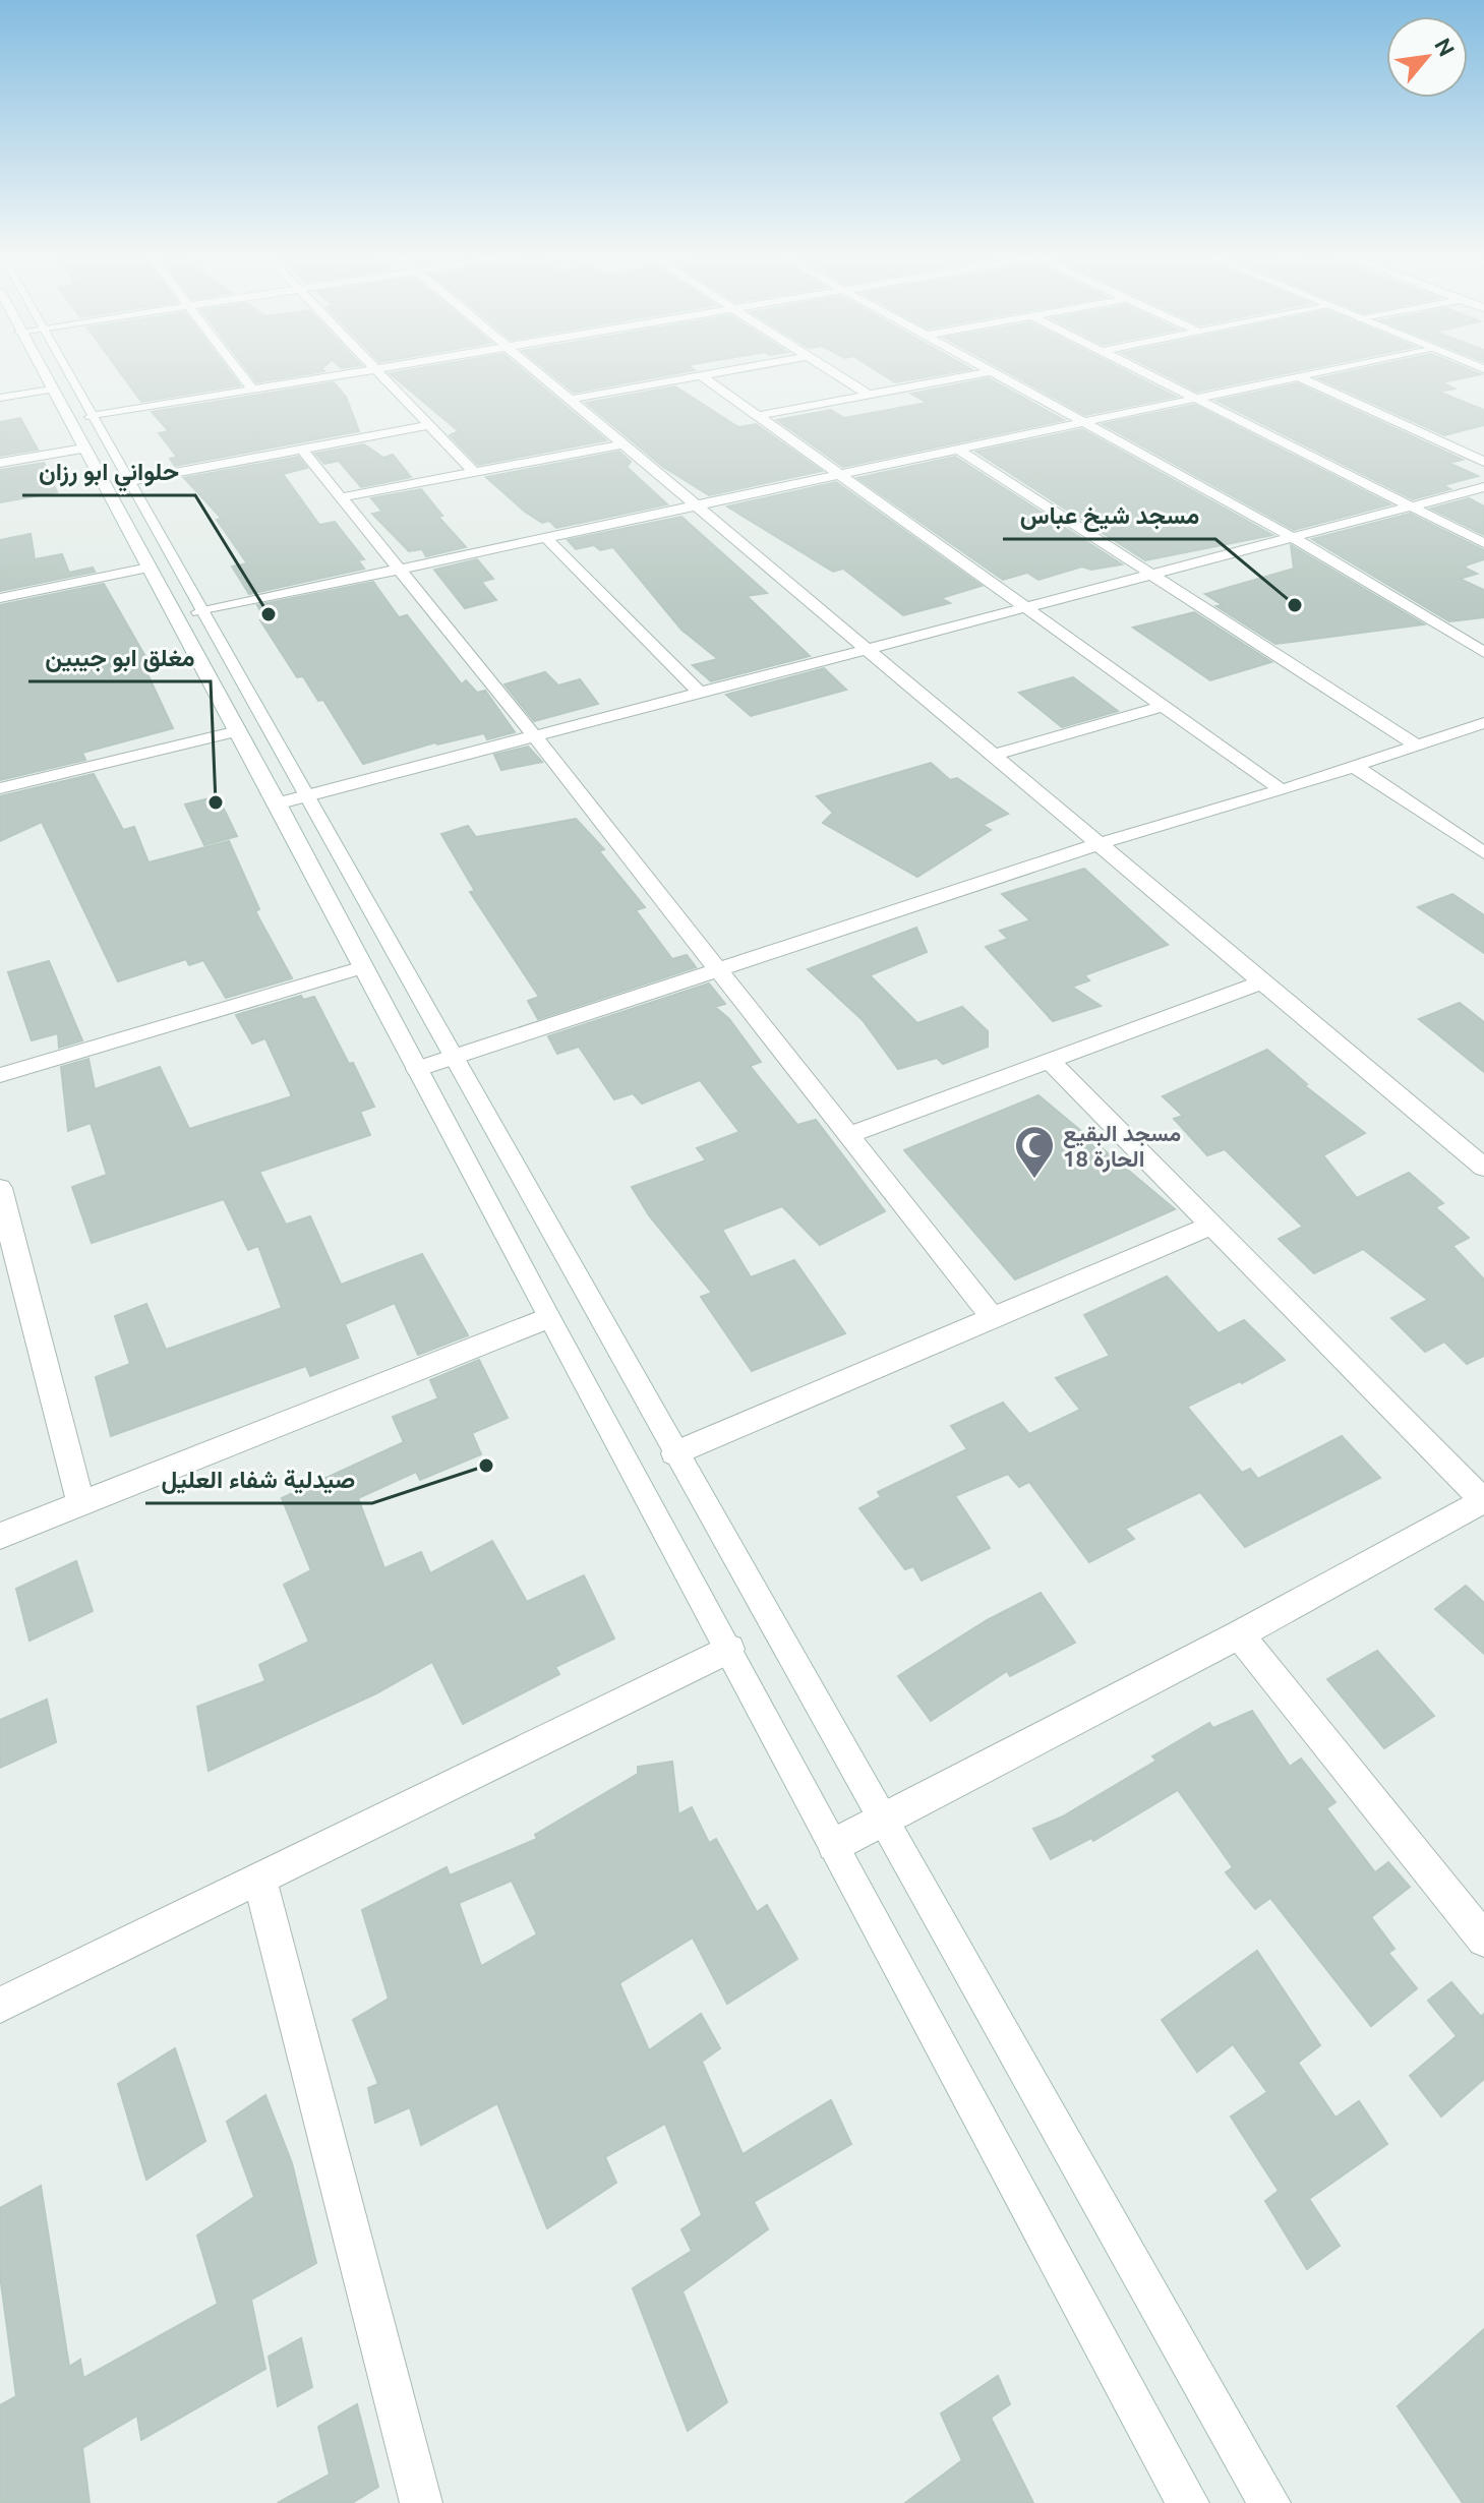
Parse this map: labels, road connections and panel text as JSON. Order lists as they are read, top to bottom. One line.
{"places":{"other":["مسجد شيخ عباس","حلواني ابو رزان","مغلق ابو جيبين","صيدلية شفاء العليل"],"mosque":["مسجد البقيع الحارة 18"]},"north":"top right"}
